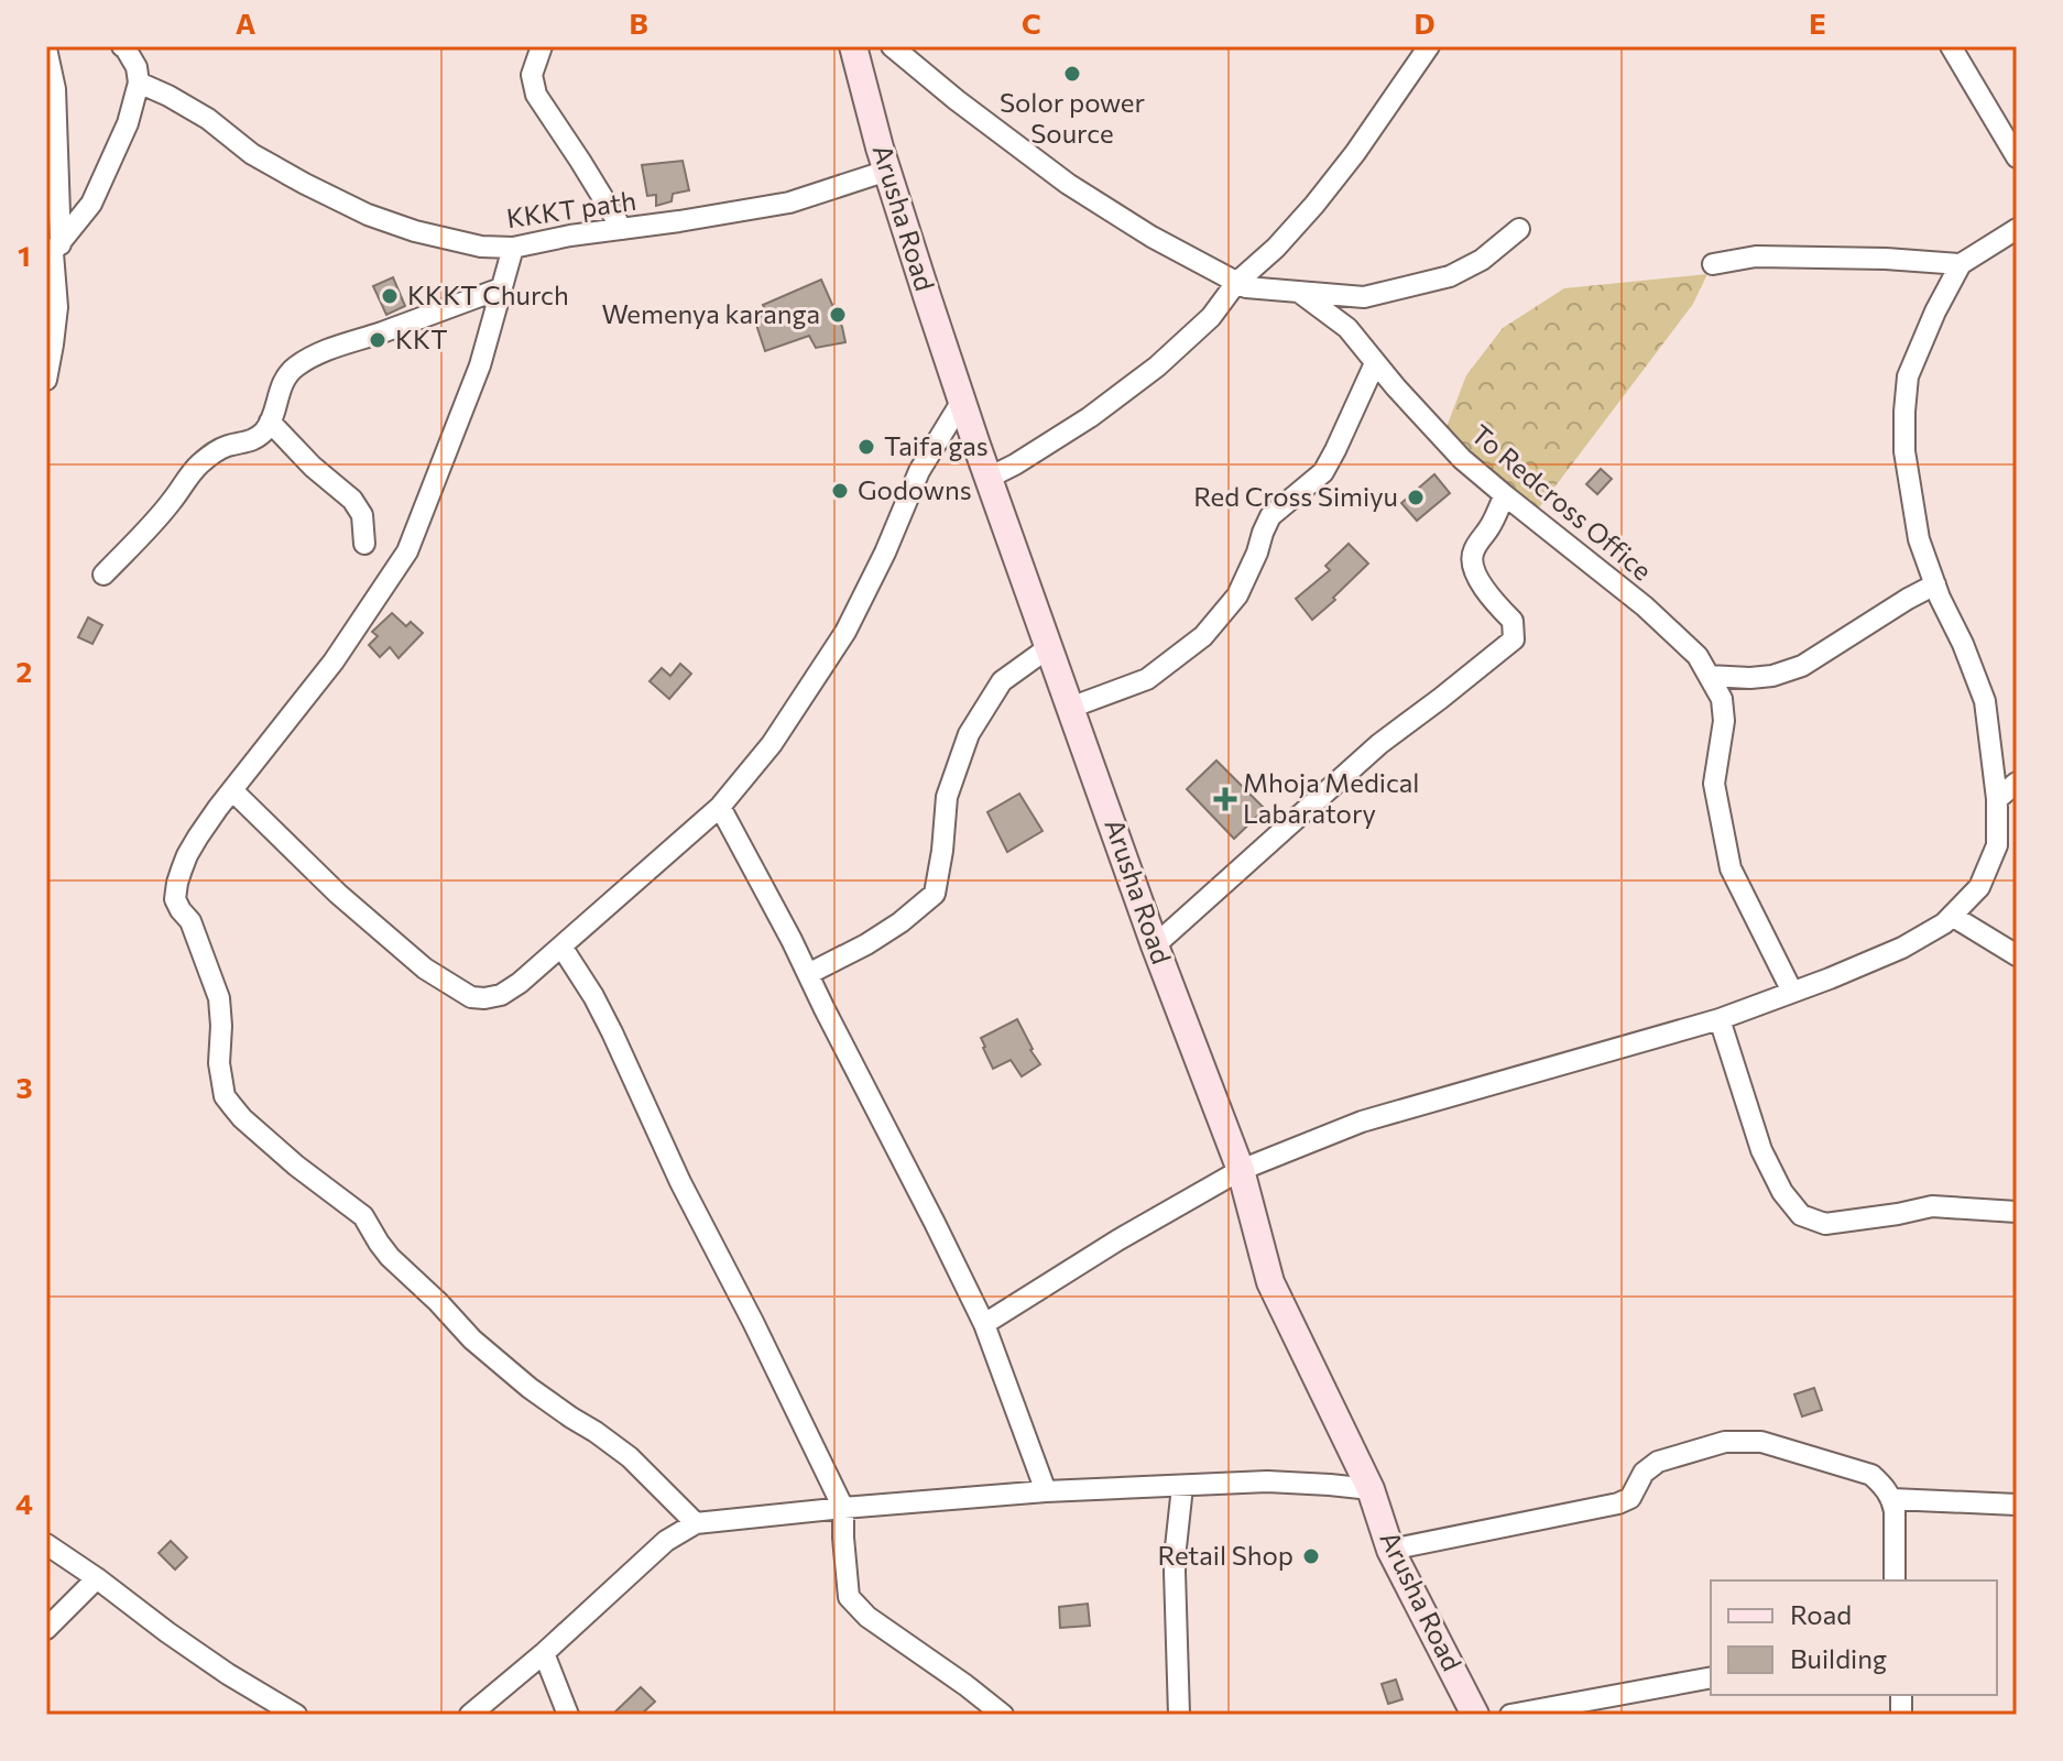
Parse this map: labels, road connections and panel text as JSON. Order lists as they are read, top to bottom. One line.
{"streets":{"main road":["Arusha Road"],"street":["KKKT path","To Redcross Office"]},"crossings":[["KKKT path","Arusha Road"]],"places":{"other":["Solor power Source","KKKT Church","Wemenya karanga","KKT","Taifa gas","Godowns","Red Cross Simiyu","Retail Shop"],"health":["Mhoja Medical Labaratory"]},"legend":["Road","Building"],"grid":{"columns":["A","B","C","D","E"],"rows":["1","2","3","4"]}}
